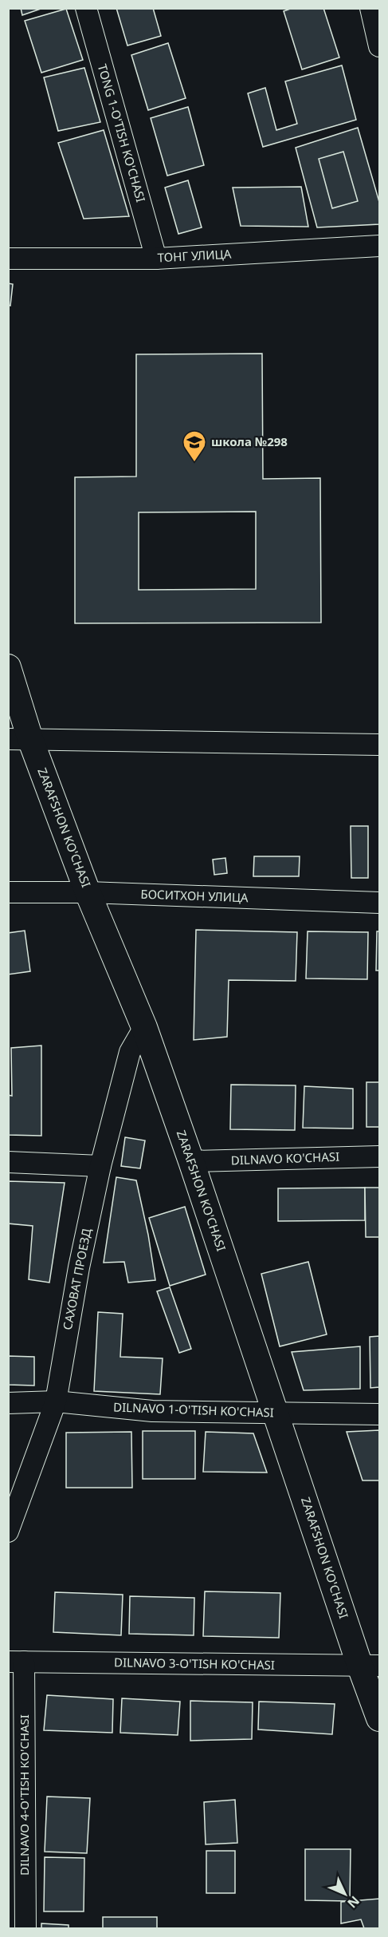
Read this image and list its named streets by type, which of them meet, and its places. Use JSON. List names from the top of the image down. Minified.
{"streets":{"street":["TONG 1-O'TISH KO'CHASI","ТОНГ УЛИЦА","ZARAFSHON KO'CHASI","БОСИТХОН УЛИЦА","DILNAVO KO'CHASI","САХОВАТ ПРОЕЗД","DILNAVO 1-O'TISH KO'CHASI","DILNAVO 3-O'TISH KO'CHASI","DILNAVO 4-O'TISH KO'CHASI"]},"crossings":[["TONG 1-O'TISH KO'CHASI","ТОНГ УЛИЦА"],["ZARAFSHON KO'CHASI","БОСИТХОН УЛИЦА"],["ZARAFSHON KO'CHASI","DILNAVO KO'CHASI"],["ZARAFSHON KO'CHASI","САХОВАТ ПРОЕЗД"],["ZARAFSHON KO'CHASI","DILNAVO 1-O'TISH KO'CHASI"],["ZARAFSHON KO'CHASI","DILNAVO 3-O'TISH KO'CHASI"],["САХОВАТ ПРОЕЗД","DILNAVO 1-O'TISH KO'CHASI"],["DILNAVO 3-O'TISH KO'CHASI","DILNAVO 4-O'TISH KO'CHASI"]],"places":{"school or university":["школа №298"]},"north":"bottom right"}
